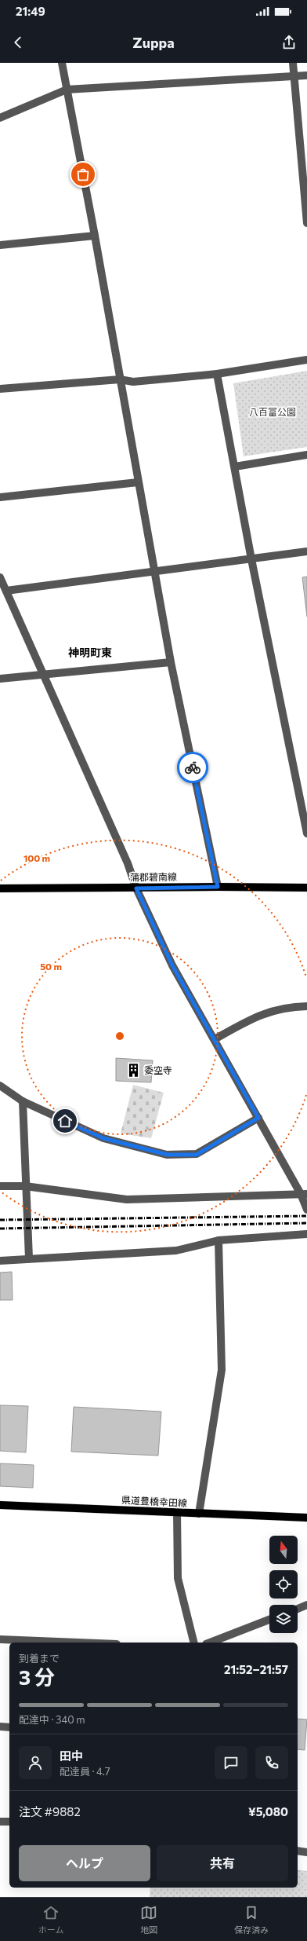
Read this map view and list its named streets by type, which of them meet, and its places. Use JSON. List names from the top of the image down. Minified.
{"streets":{"main road":["蒲郡碧南線","県道豊橋幸田線"]},"districts":["神明町東"],"parks":["八百富公園"],"places":{"building":["委空寺"]},"north":"top","page":{"status":"21:49","header":"Zuppa","heading":["3 分","到着まで","21:52–21:57"],"panel":["田中","配達員 · 4.7","注文 #9882","¥5,080"],"bar":"配達中 · 340 m","buttons":["ヘルプ","共有"],"tabs":["ホーム","地図","保存済み"]},"rings":["100 m","50 m"]}
